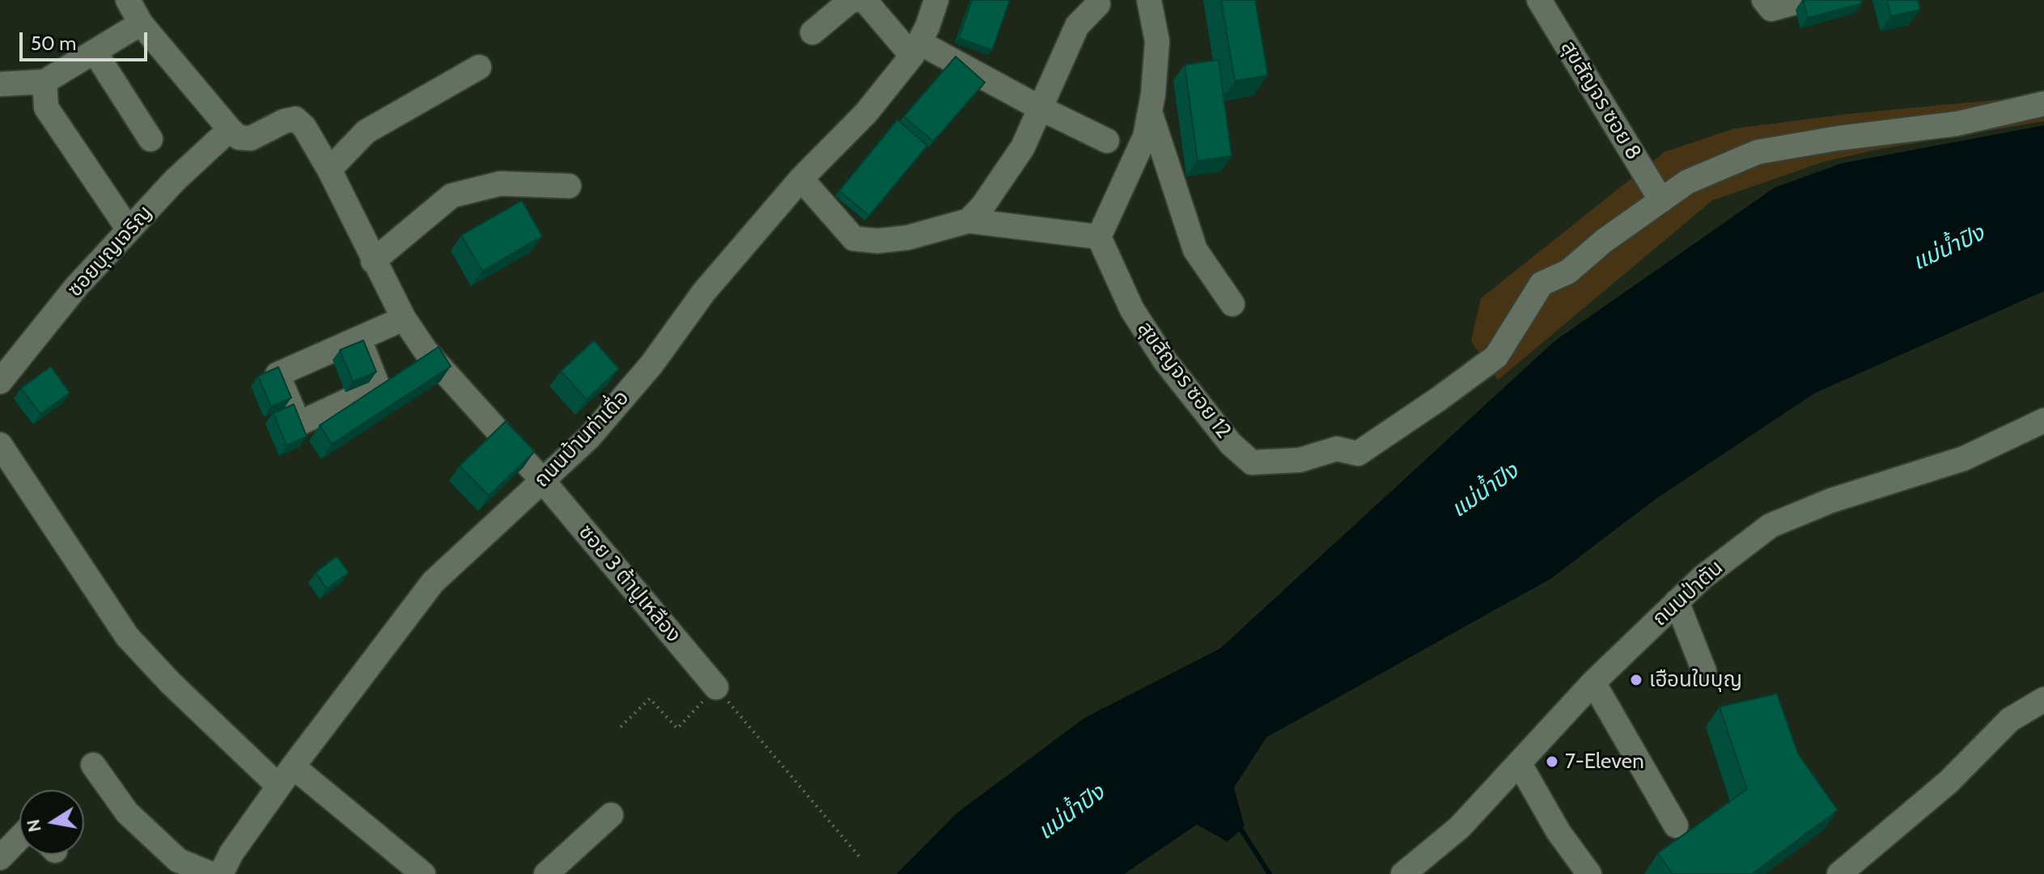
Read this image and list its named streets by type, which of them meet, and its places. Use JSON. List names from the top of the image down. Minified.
{"streets":{"street":["สุขสัญจร ซอย 8","ซอยบุญเจริญ","สุขสัญจร ซอย 12","ถนนบ้านท่าเดื่อ","ซอย 3 ต้าปูเหลือง","ถนนป่าตัน"]},"crossings":[["สุขสัญจร ซอย 8","สุขสัญจร ซอย 12"],["ซอยบุญเจริญ","ซอย 3 ต้าปูเหลือง"],["ถนนบ้านท่าเดื่อ","ซอย 3 ต้าปูเหลือง"]],"water":["แม่น้ำปิง"],"places":["เฮือนใบบุญ","7-Eleven"],"scale_bar":"50 m","north":"left"}
